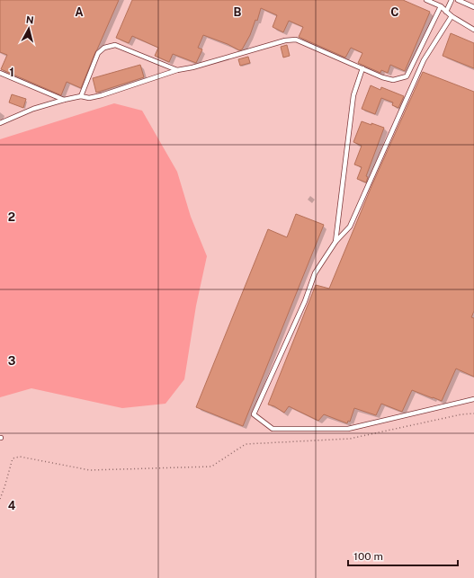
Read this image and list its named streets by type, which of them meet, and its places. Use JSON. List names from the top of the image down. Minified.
{"scale_bar":"100 m","north":"top","grid":{"columns":["A","B","C"],"rows":["1","2","3","4"]}}
